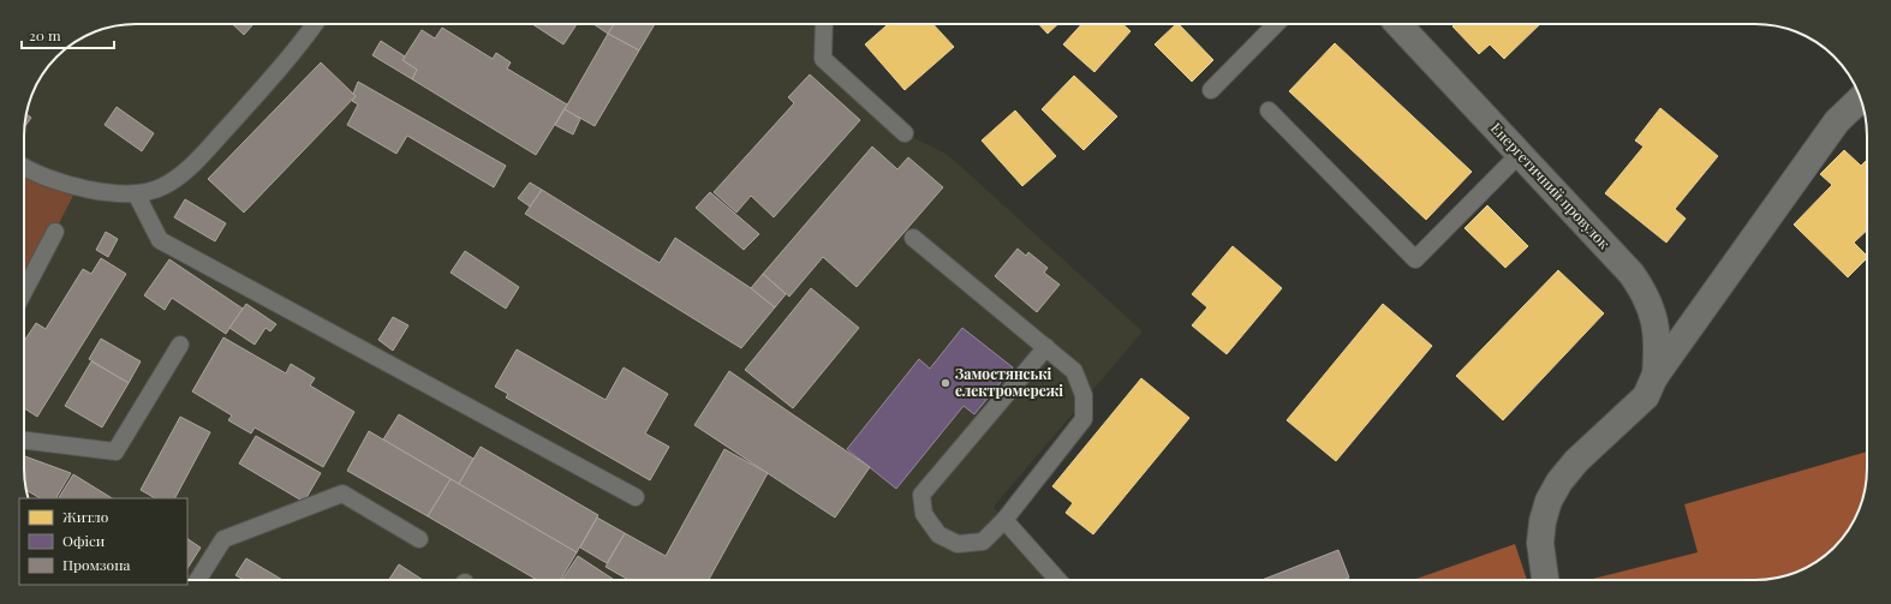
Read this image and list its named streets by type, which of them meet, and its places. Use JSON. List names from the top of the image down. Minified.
{"streets":{"street":["Енергетичний провулок"]},"places":["Замостянські електромережі"],"legend":["Житло","Офіси","Промзона"],"scale_bar":"20 m"}
